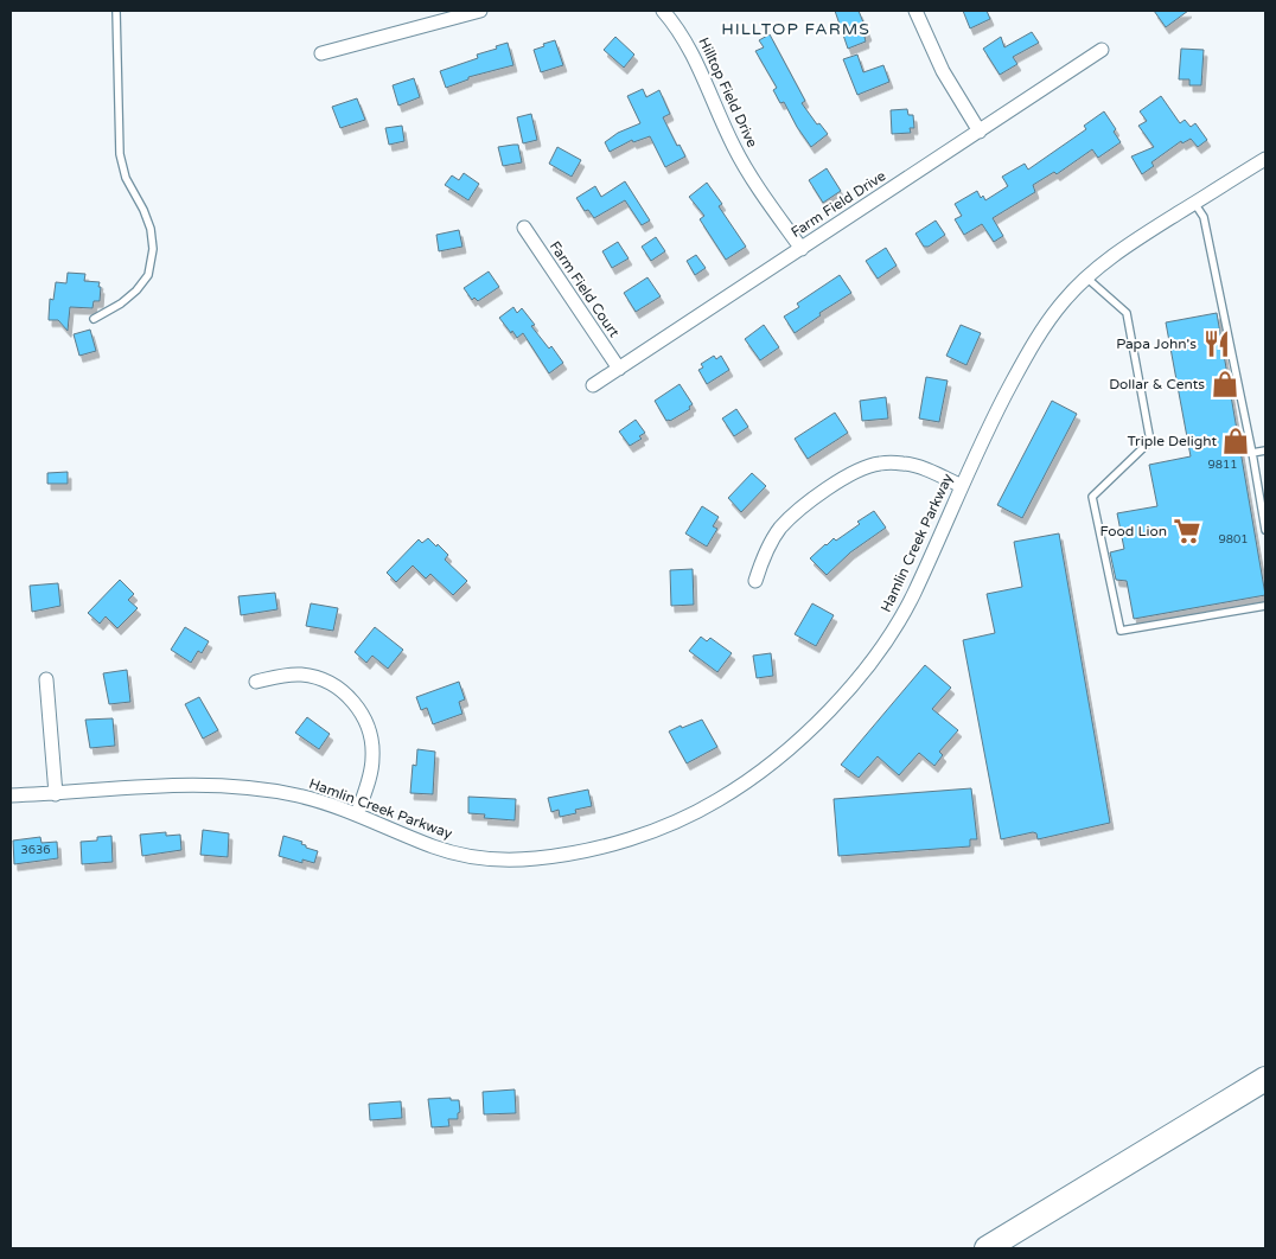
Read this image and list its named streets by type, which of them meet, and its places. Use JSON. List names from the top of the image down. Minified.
{"streets":{"street":["Hilltop Field Drive","Farm Field Drive","Farm Field Court","Hamlin Creek Parkway"]},"crossings":[["Hilltop Field Drive","Farm Field Drive"],["Farm Field Drive","Farm Field Court"]],"districts":["HILLTOP FARMS"],"places":{"restaurant":["Papa John's"],"shop":["Dollar & Cents","Triple Delight"],"supermarket":["Food Lion"]},"house_numbers":["9811","9801","3636"]}
